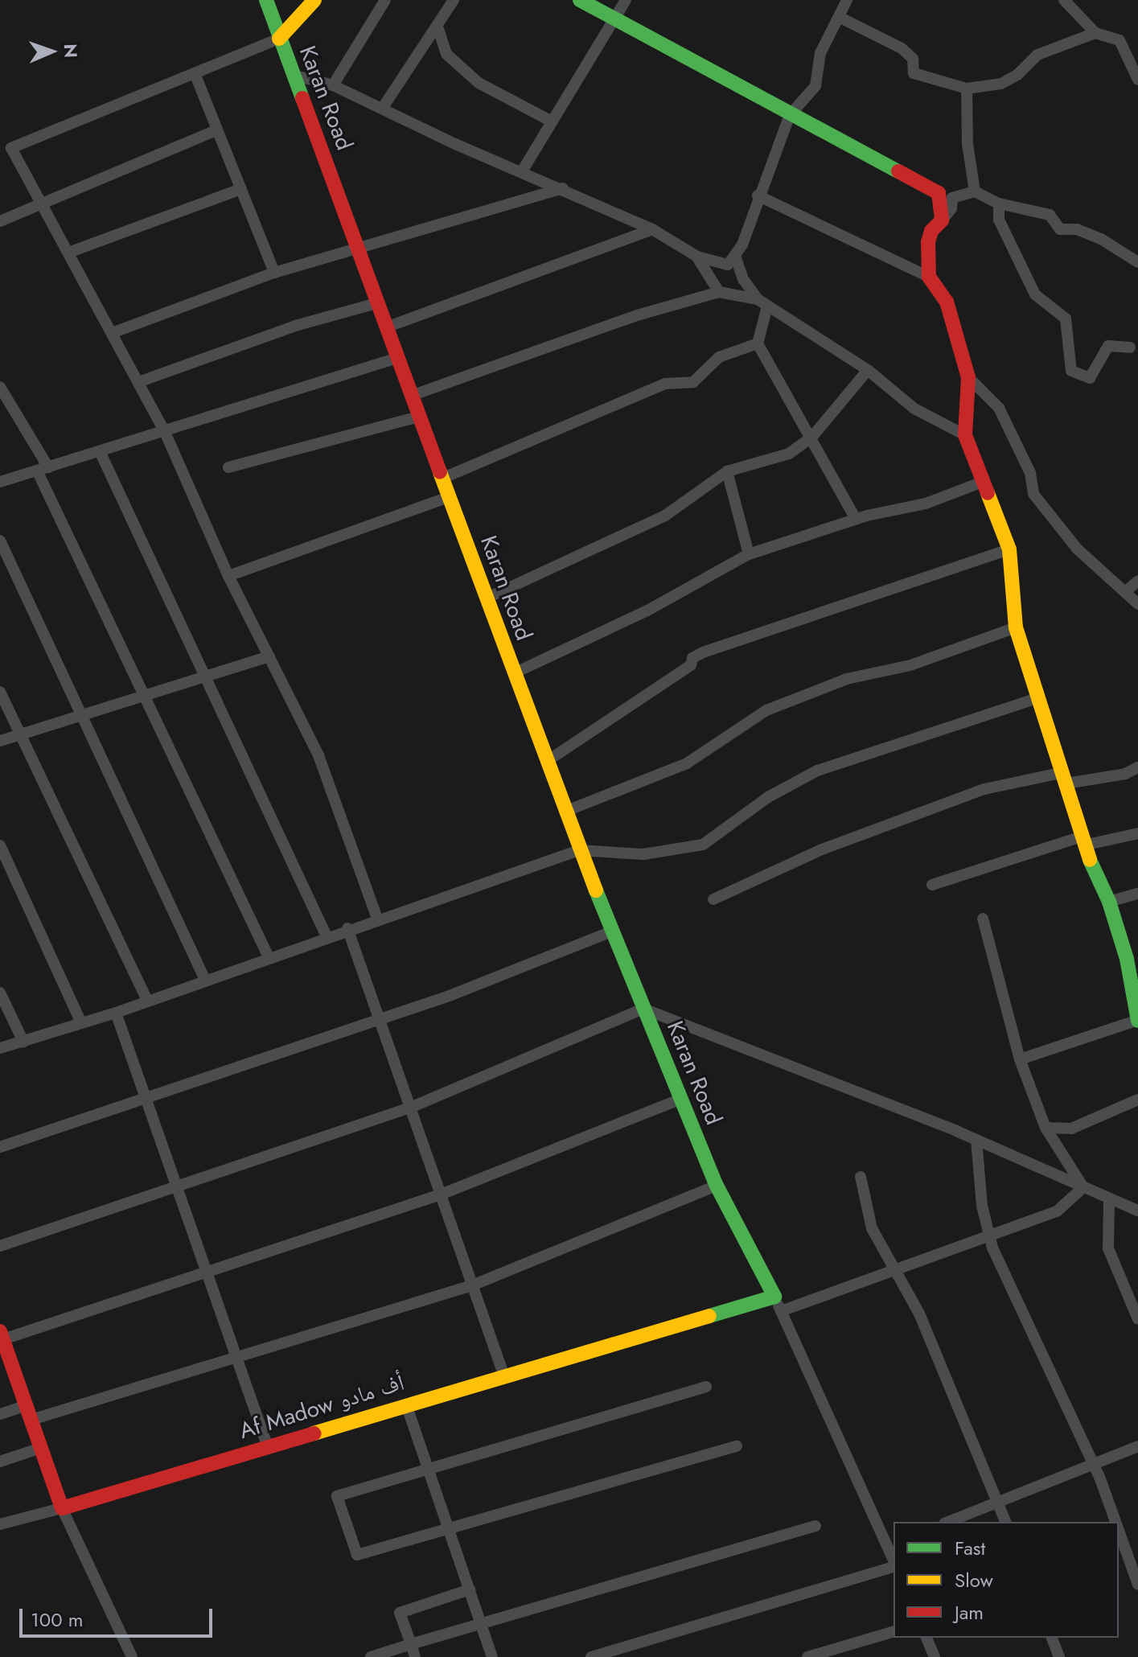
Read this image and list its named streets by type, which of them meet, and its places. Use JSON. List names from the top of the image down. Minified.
{"streets":{"street":["Karan Road","Af Madow أف مادو"]},"crossings":[["Karan Road","Af Madow أف مادو"]],"legend":["Fast","Slow","Jam"],"scale_bar":"100 m","north":"right"}
